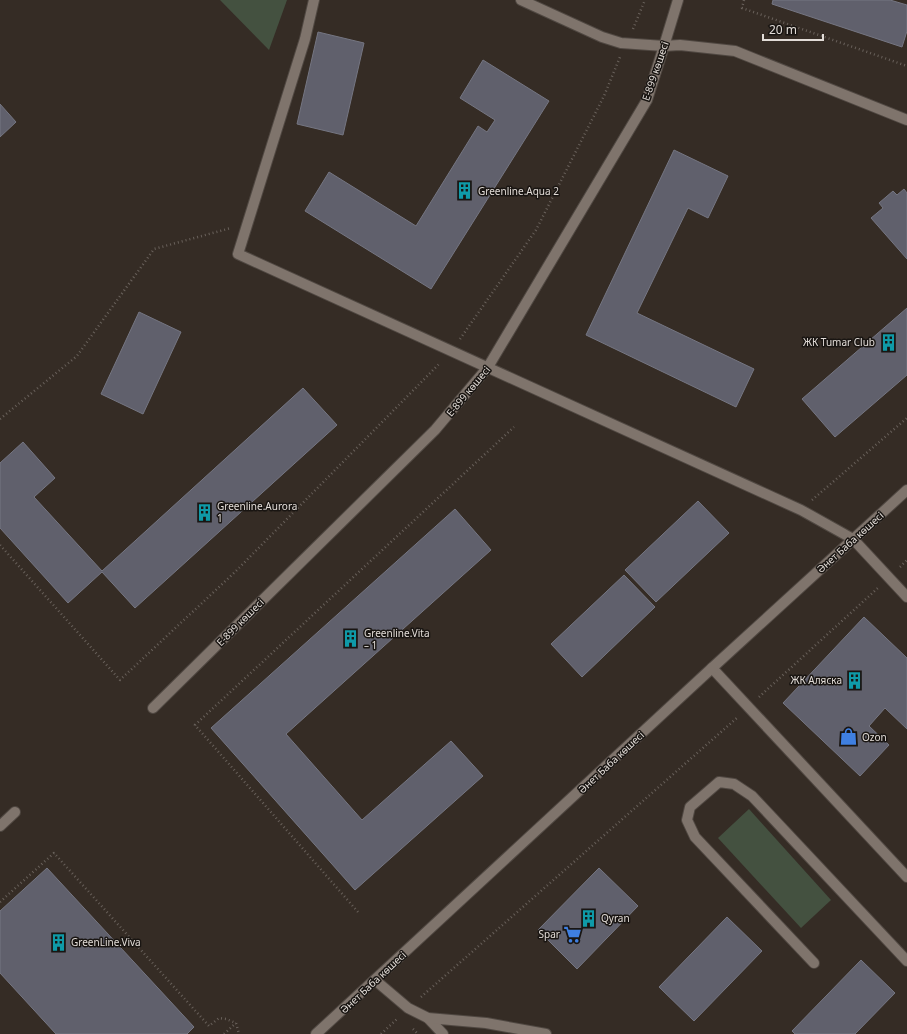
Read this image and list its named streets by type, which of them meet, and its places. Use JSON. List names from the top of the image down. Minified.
{"streets":{"street":["Е-899 көшесі","Әнет Баба көшесі"]},"places":{"building":["Greenline.Aqua 2","ЖК Tumar Club","Greenline.Aurora 1","Greenline.Vita – 1","ЖК Аляска","Qyran","GreenLine.Viva"],"shop":["Ozon"],"supermarket":["Spar"]},"scale_bar":"20 m"}
